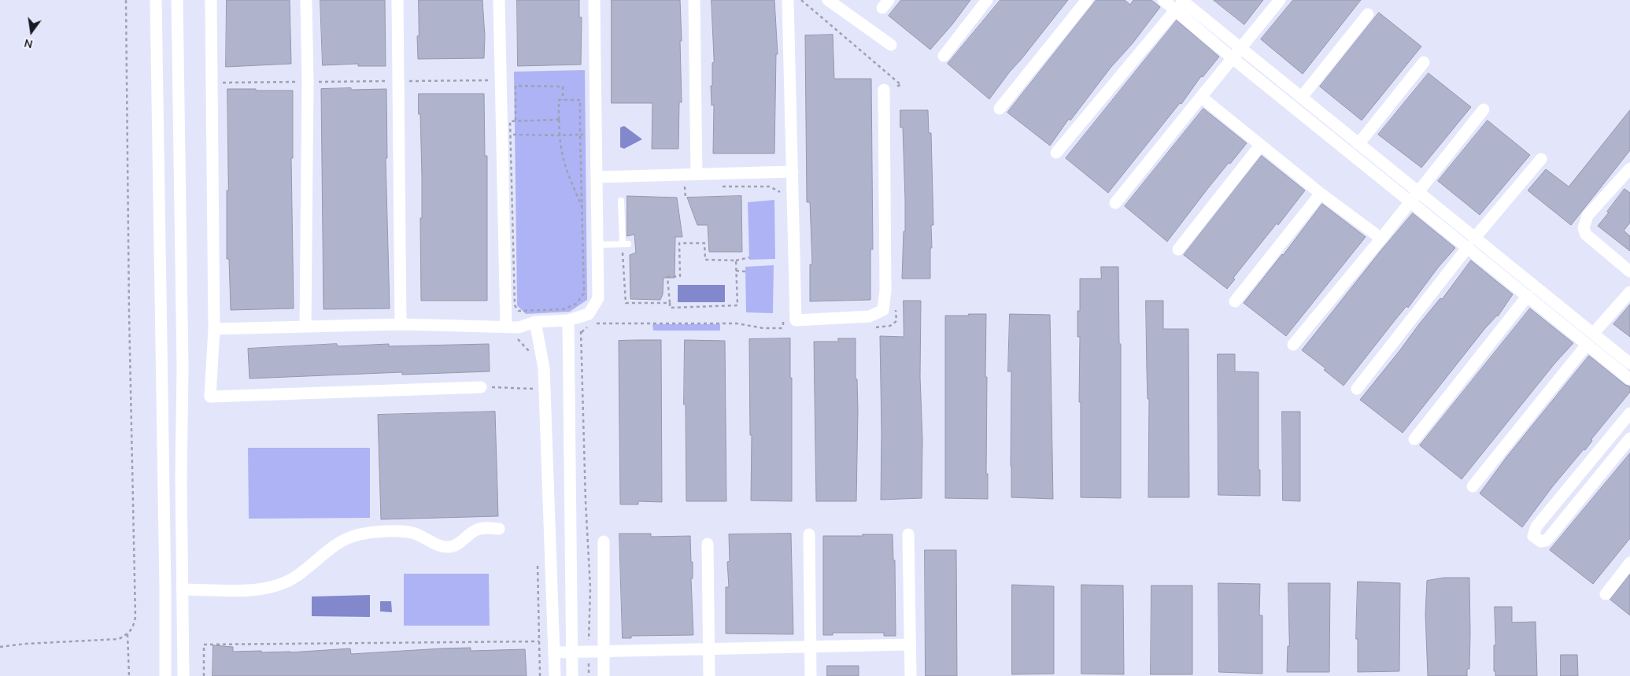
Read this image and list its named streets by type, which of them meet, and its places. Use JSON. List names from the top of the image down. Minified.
{"north":"bottom"}
